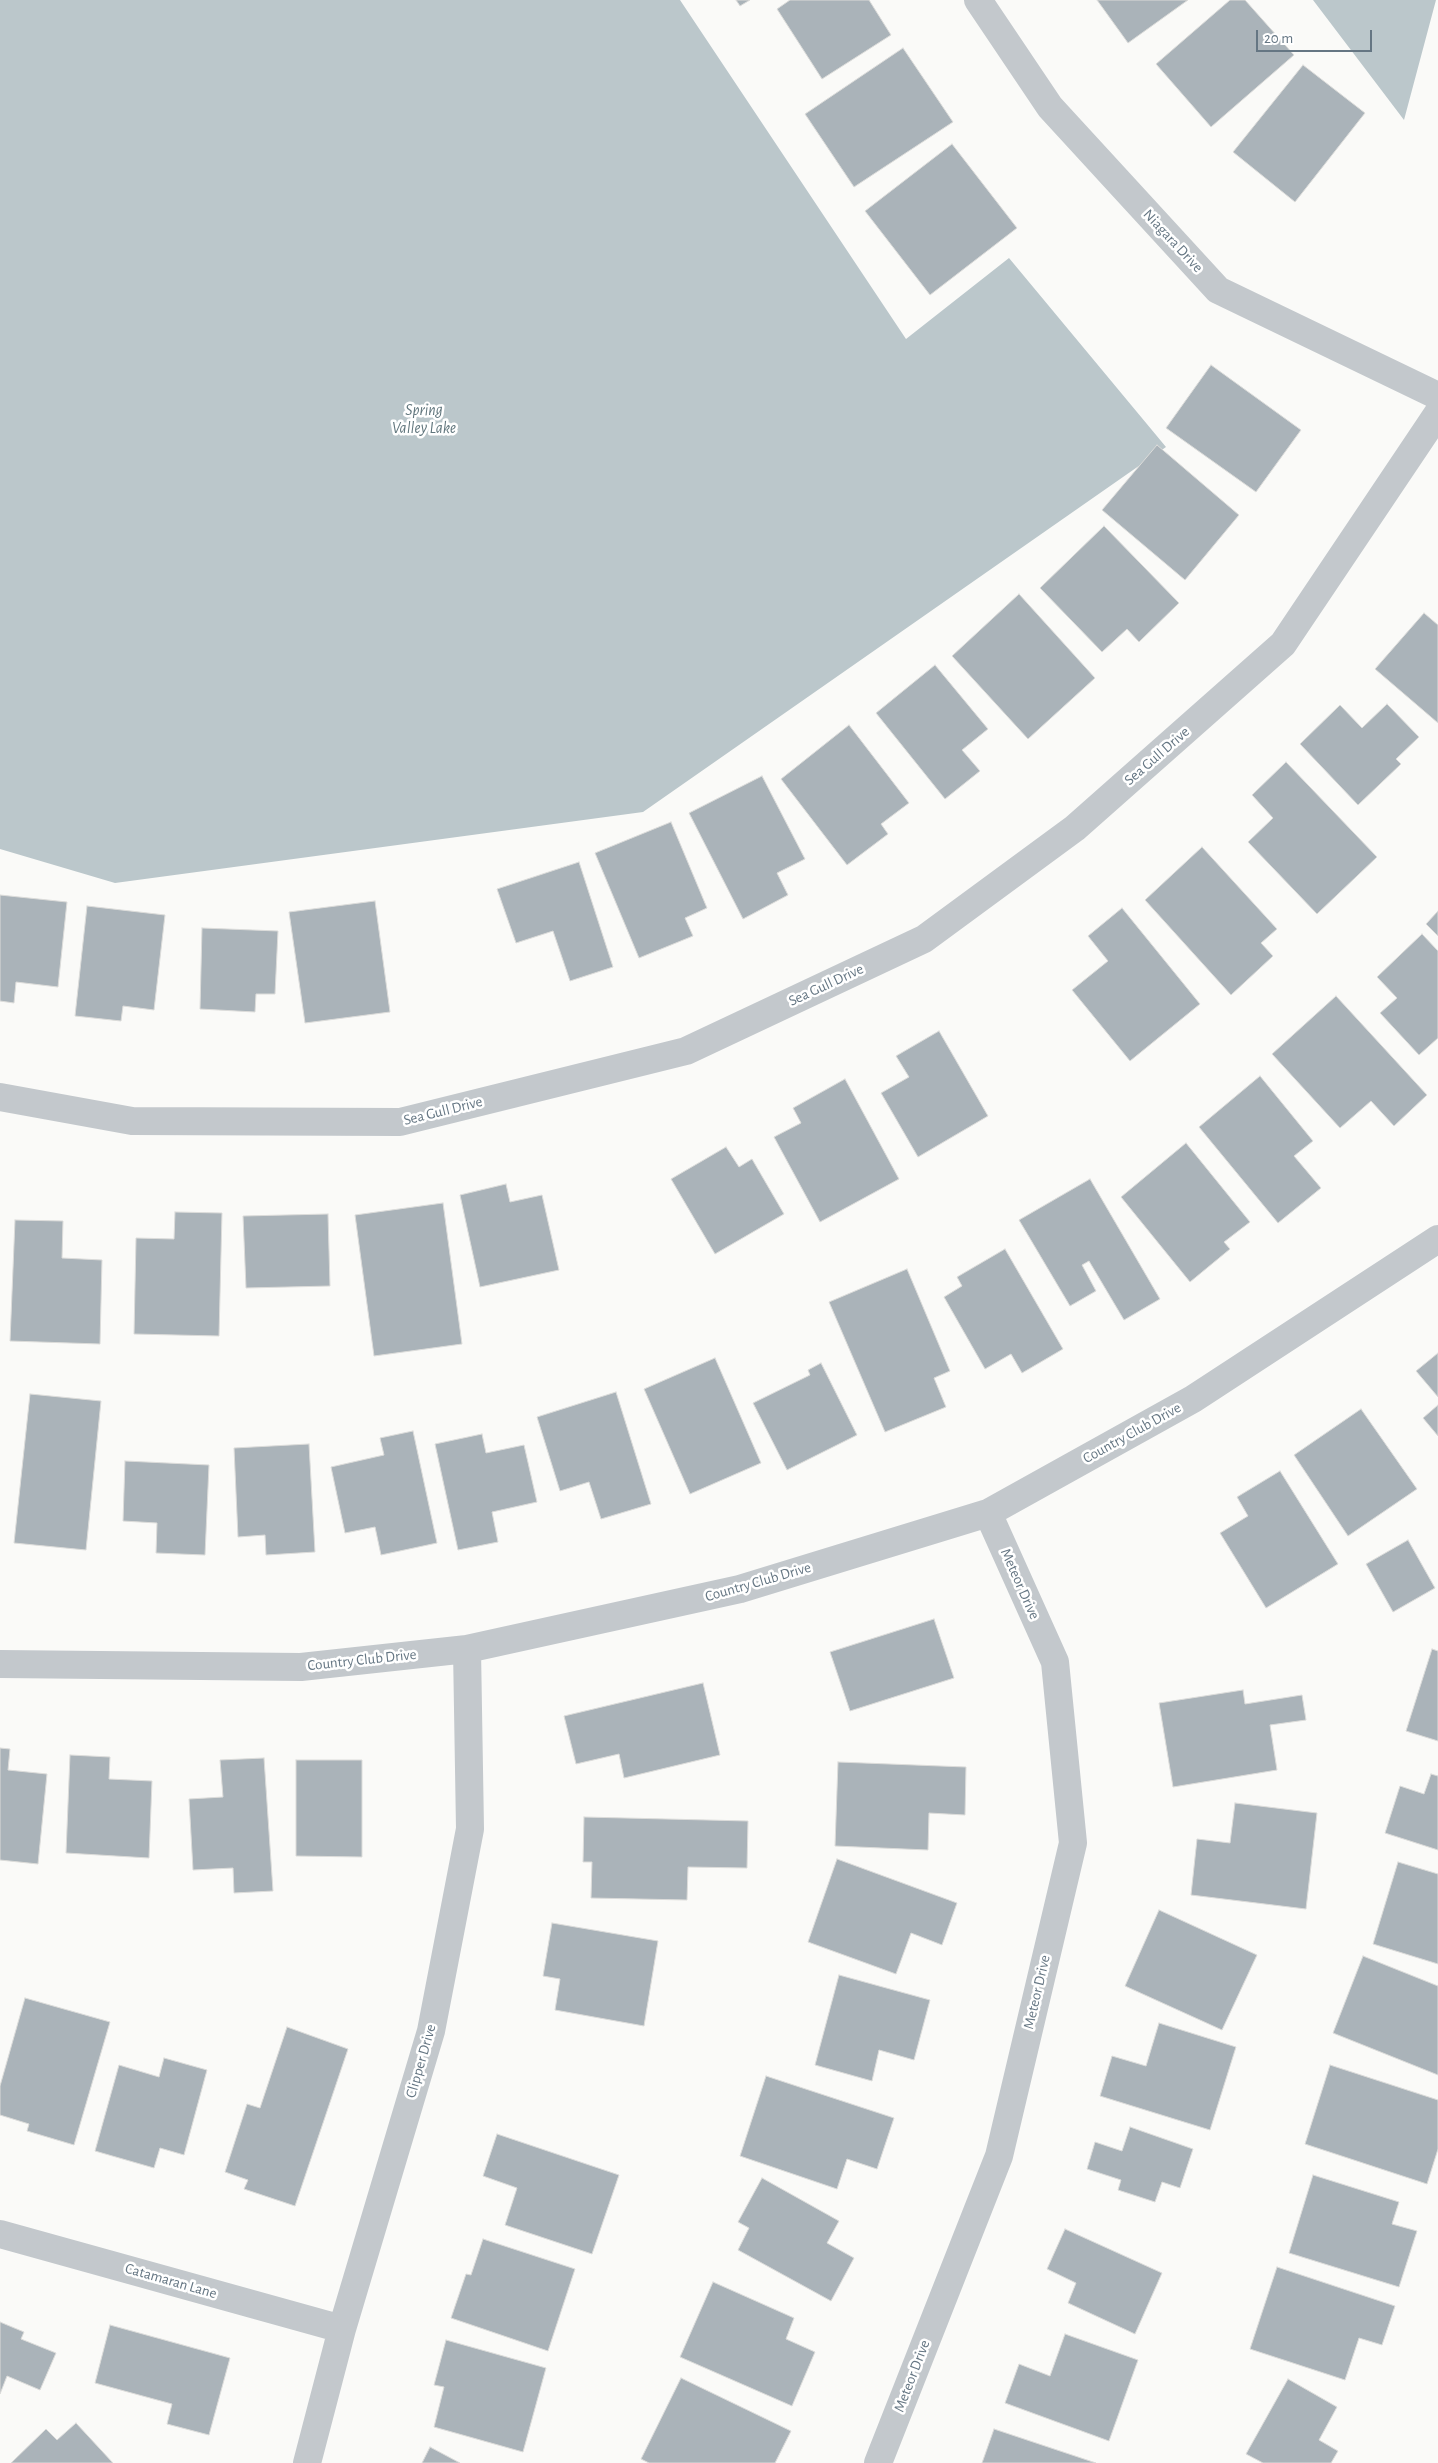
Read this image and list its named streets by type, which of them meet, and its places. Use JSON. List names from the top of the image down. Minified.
{"streets":{"street":["Niagara Drive","Sea Gull Drive","Country Club Drive","Meteor Drive","Clipper Drive","Catamaran Lane"]},"crossings":[["Country Club Drive","Meteor Drive"],["Country Club Drive","Clipper Drive"],["Clipper Drive","Catamaran Lane"]],"water":["Spring Valley Lake"],"scale_bar":"20 m"}
